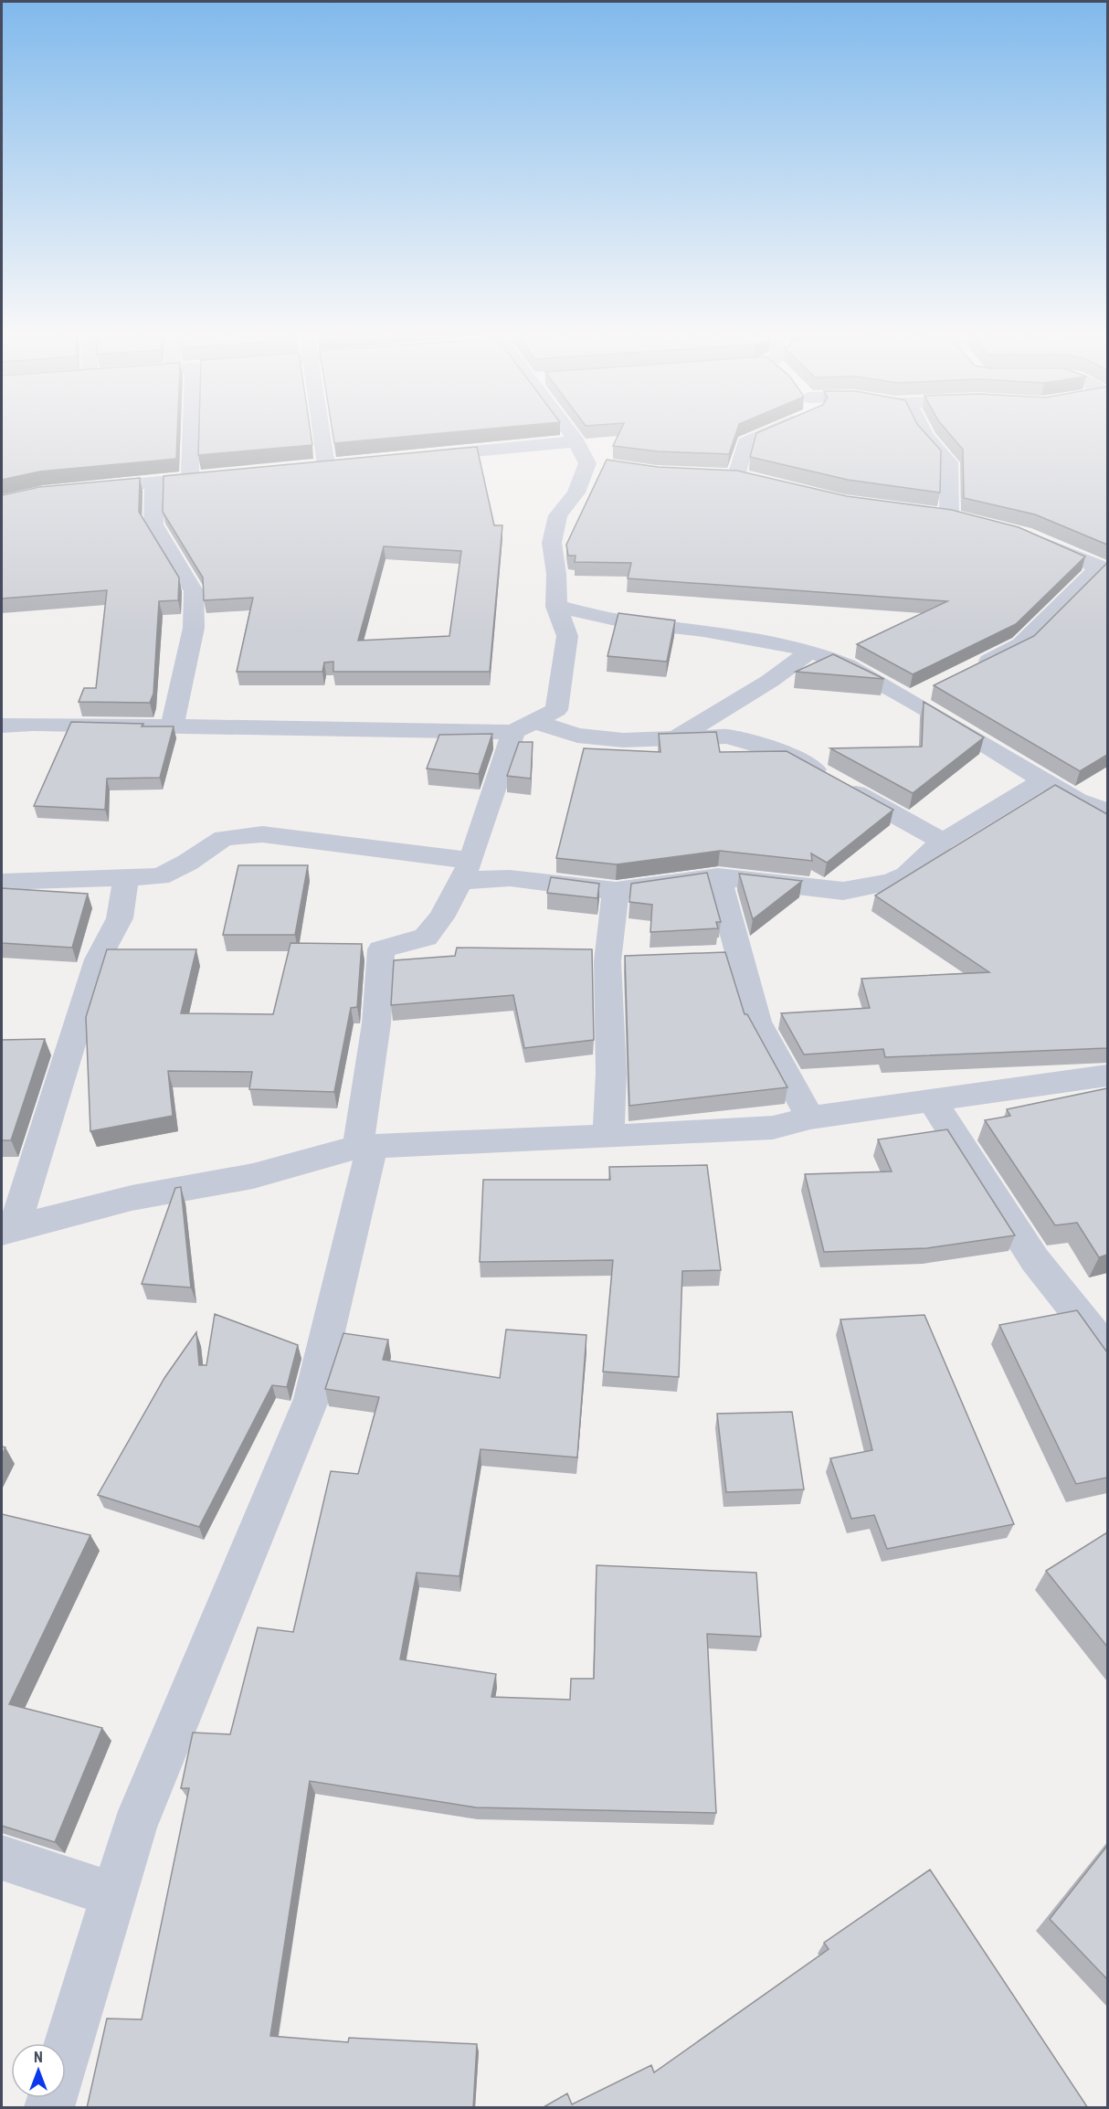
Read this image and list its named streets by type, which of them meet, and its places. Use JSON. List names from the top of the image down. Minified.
{"north":"top"}
